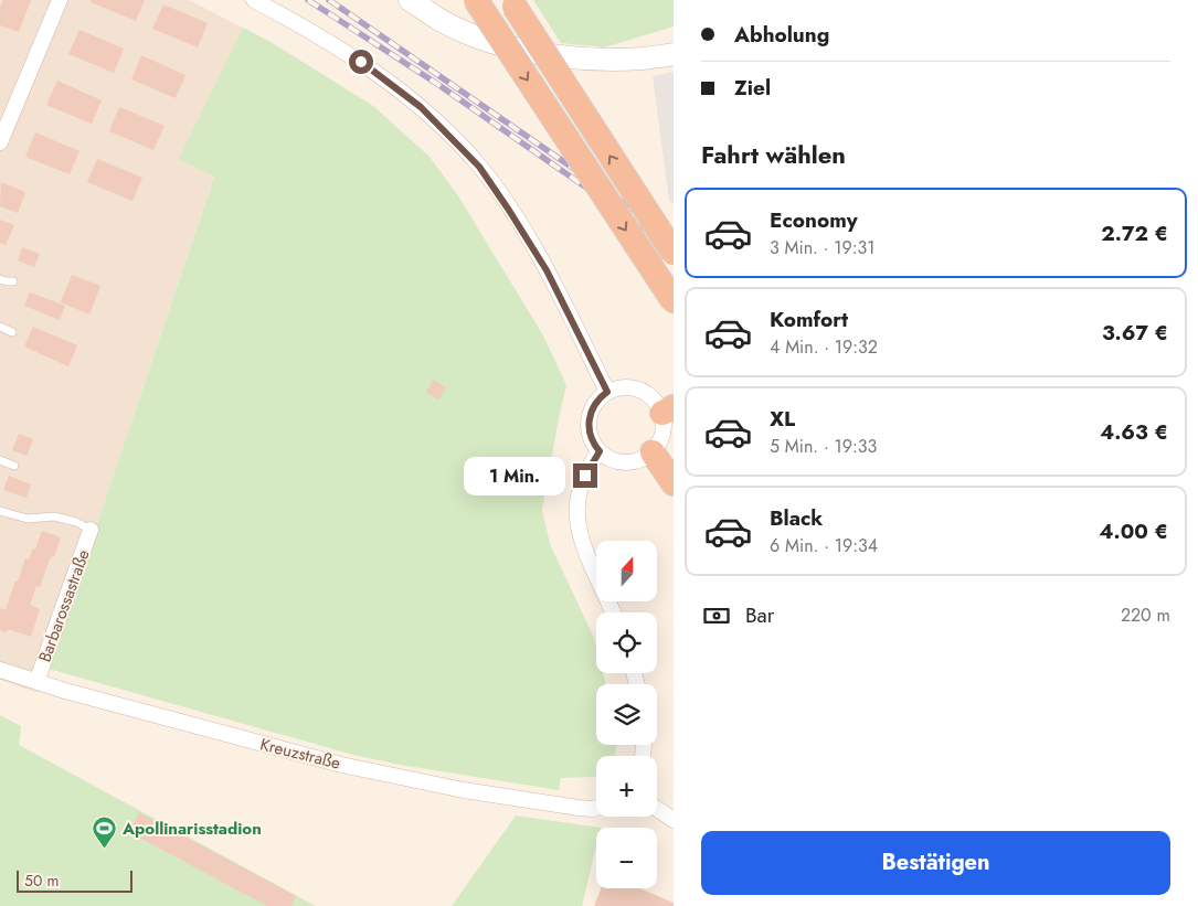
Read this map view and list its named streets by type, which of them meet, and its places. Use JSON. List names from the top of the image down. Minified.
{"streets":{"street":["Barbarossastraße","Kreuzstraße"]},"crossings":[["Barbarossastraße","Kreuzstraße"]],"places":{"sports":["Apollinarisstadion"]},"scale_bar":"50 m","north":"top","page":{"banner":["Abholung","Ziel"],"heading":"Fahrt wählen","list":[{"name":"Economy","note":"3 Min. · 19:31","value":"2.72 €"},{"name":"Komfort","note":"4 Min. · 19:32","value":"3.67 €"},{"name":"XL","note":"5 Min. · 19:33","value":"4.63 €"},{"name":"Black","note":"6 Min. · 19:34","value":"4.00 €"}],"bubble":"1 Min.","map_buttons":["+","−"],"pay":["Bar","220 m"],"buttons":"Bestätigen","scale":"50 m"}}
